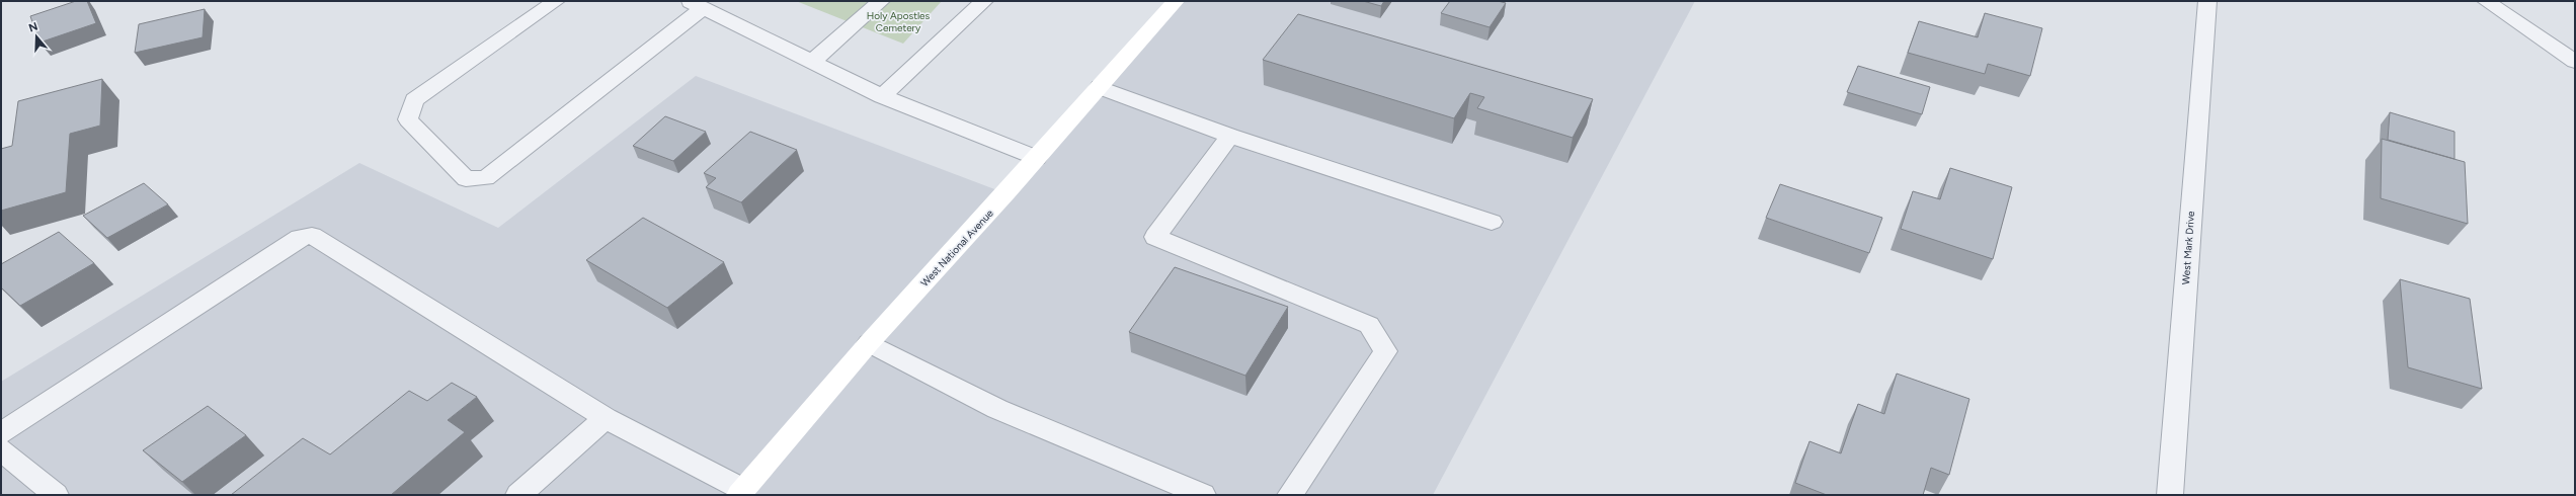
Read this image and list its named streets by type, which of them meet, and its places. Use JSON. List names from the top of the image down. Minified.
{"streets":{"main road":["West National Avenue"],"street":["West Mark Drive"]},"parks":["Holy Apostles Cemetery"],"north":"top"}
